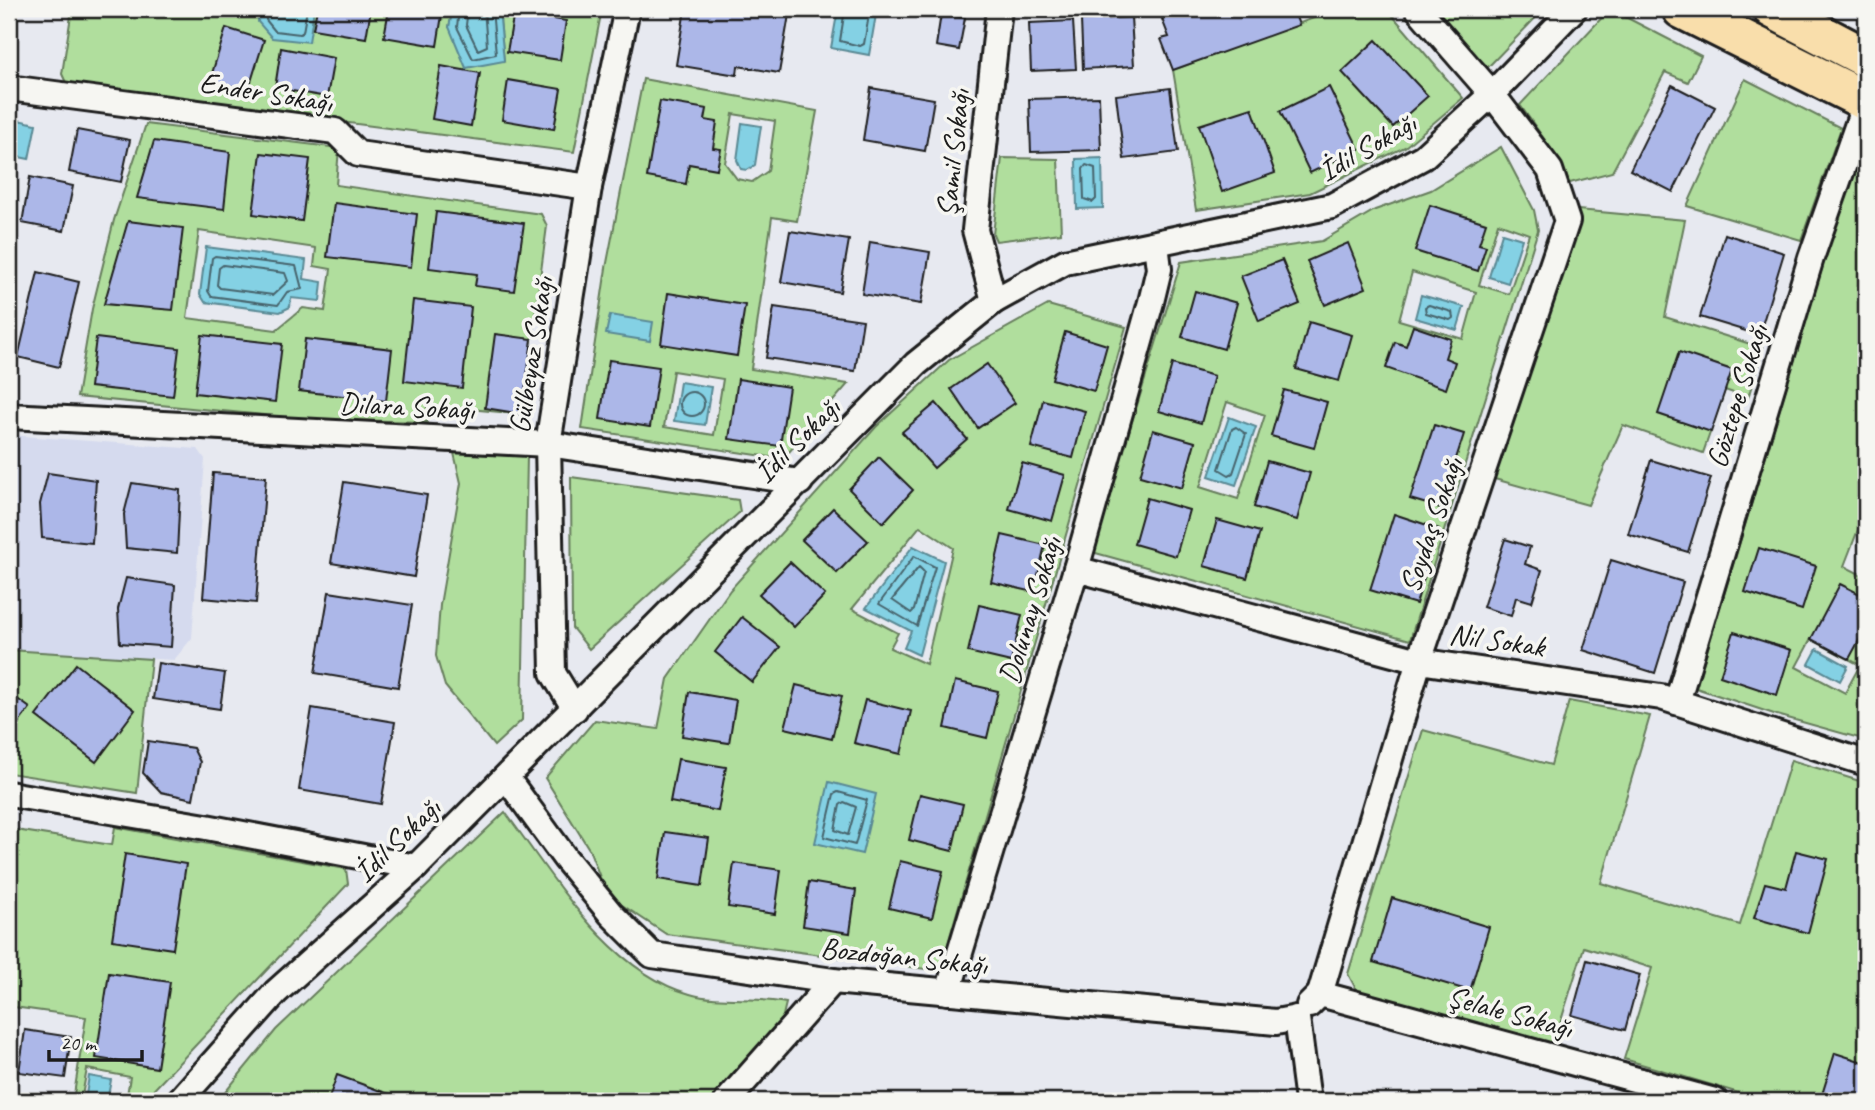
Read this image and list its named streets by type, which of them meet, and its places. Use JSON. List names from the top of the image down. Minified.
{"streets":{"street":["Ender Sokağı","İdil Sokağı","Şamil Sokağı","Gülbeyaz Sokağı","Göztepe Sokağı","Dilara Sokağı","Soydaş Sokağı","Dolunay Sokağı","Nil Sokak","Bozdoğan Sokağı","Şelale Sokağı"]},"crossings":[["Ender Sokağı","Gülbeyaz Sokağı"],["İdil Sokağı","Şamil Sokağı"],["İdil Sokağı","Gülbeyaz Sokağı"],["İdil Sokağı","Dilara Sokağı"],["İdil Sokağı","Soydaş Sokağı"],["İdil Sokağı","Dolunay Sokağı"],["İdil Sokağı","Bozdoğan Sokağı"],["Gülbeyaz Sokağı","Dilara Sokağı"],["Göztepe Sokağı","Nil Sokak"],["Soydaş Sokağı","Nil Sokak"],["Soydaş Sokağı","Şelale Sokağı"],["Dolunay Sokağı","Nil Sokak"],["Dolunay Sokağı","Bozdoğan Sokağı"]],"scale_bar":"20 m"}
